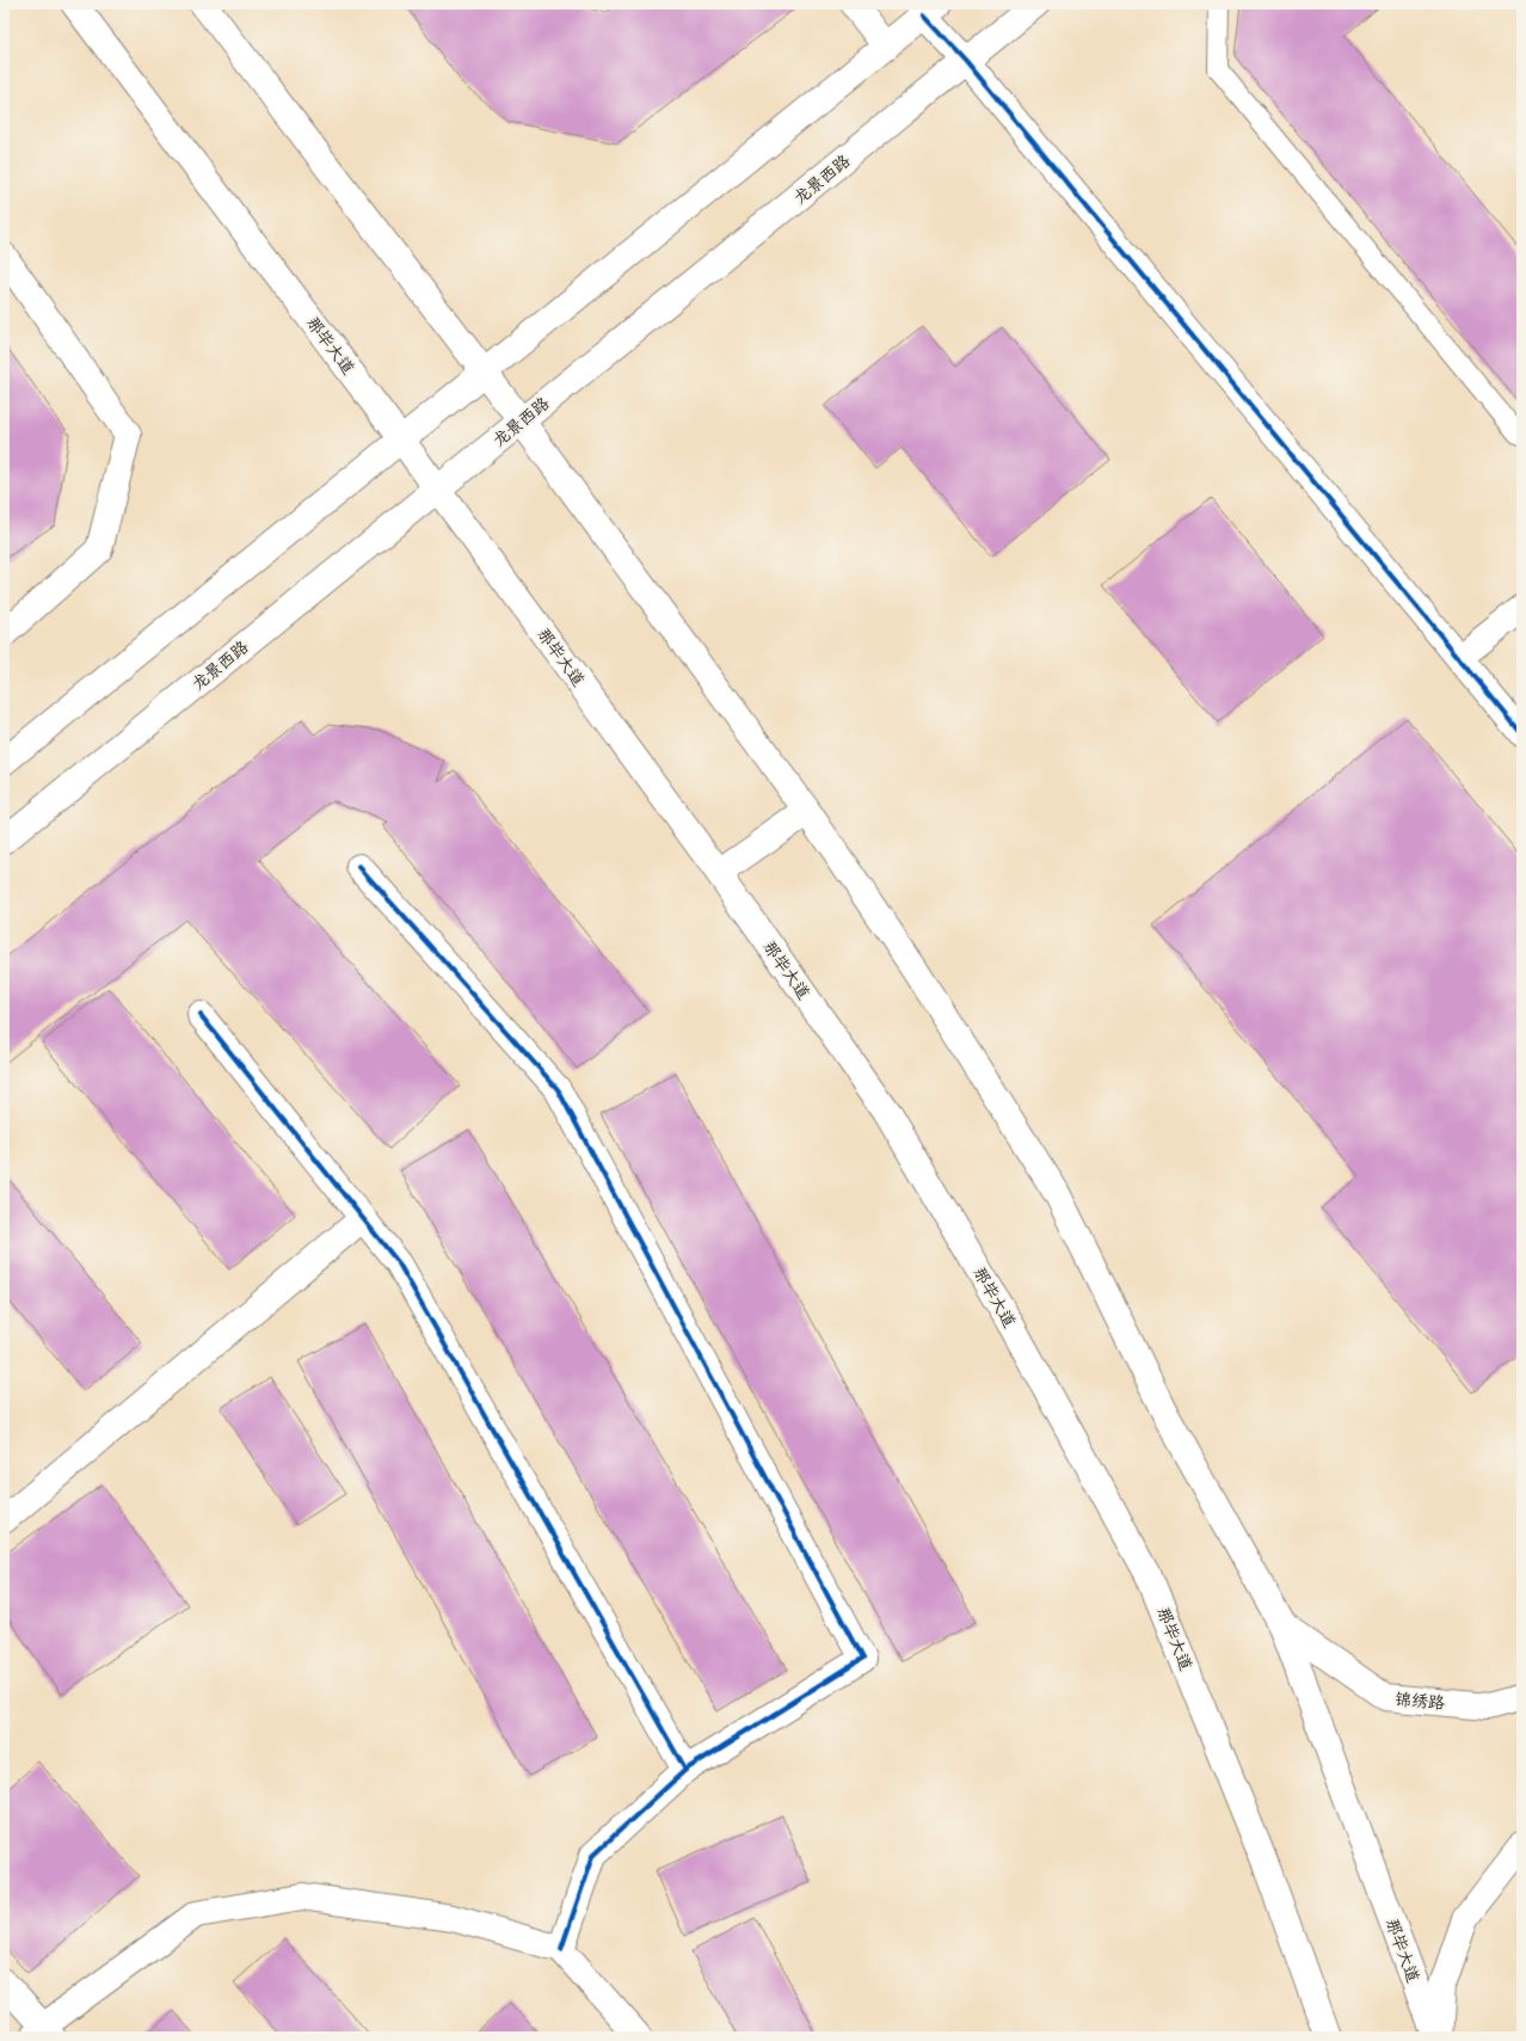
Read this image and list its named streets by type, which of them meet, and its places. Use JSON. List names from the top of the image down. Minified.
{"streets":{"main road":["龙景西路","那毕大道","锦绣路"]},"crossings":[["龙景西路","那毕大道"],["那毕大道","锦绣路"]]}
